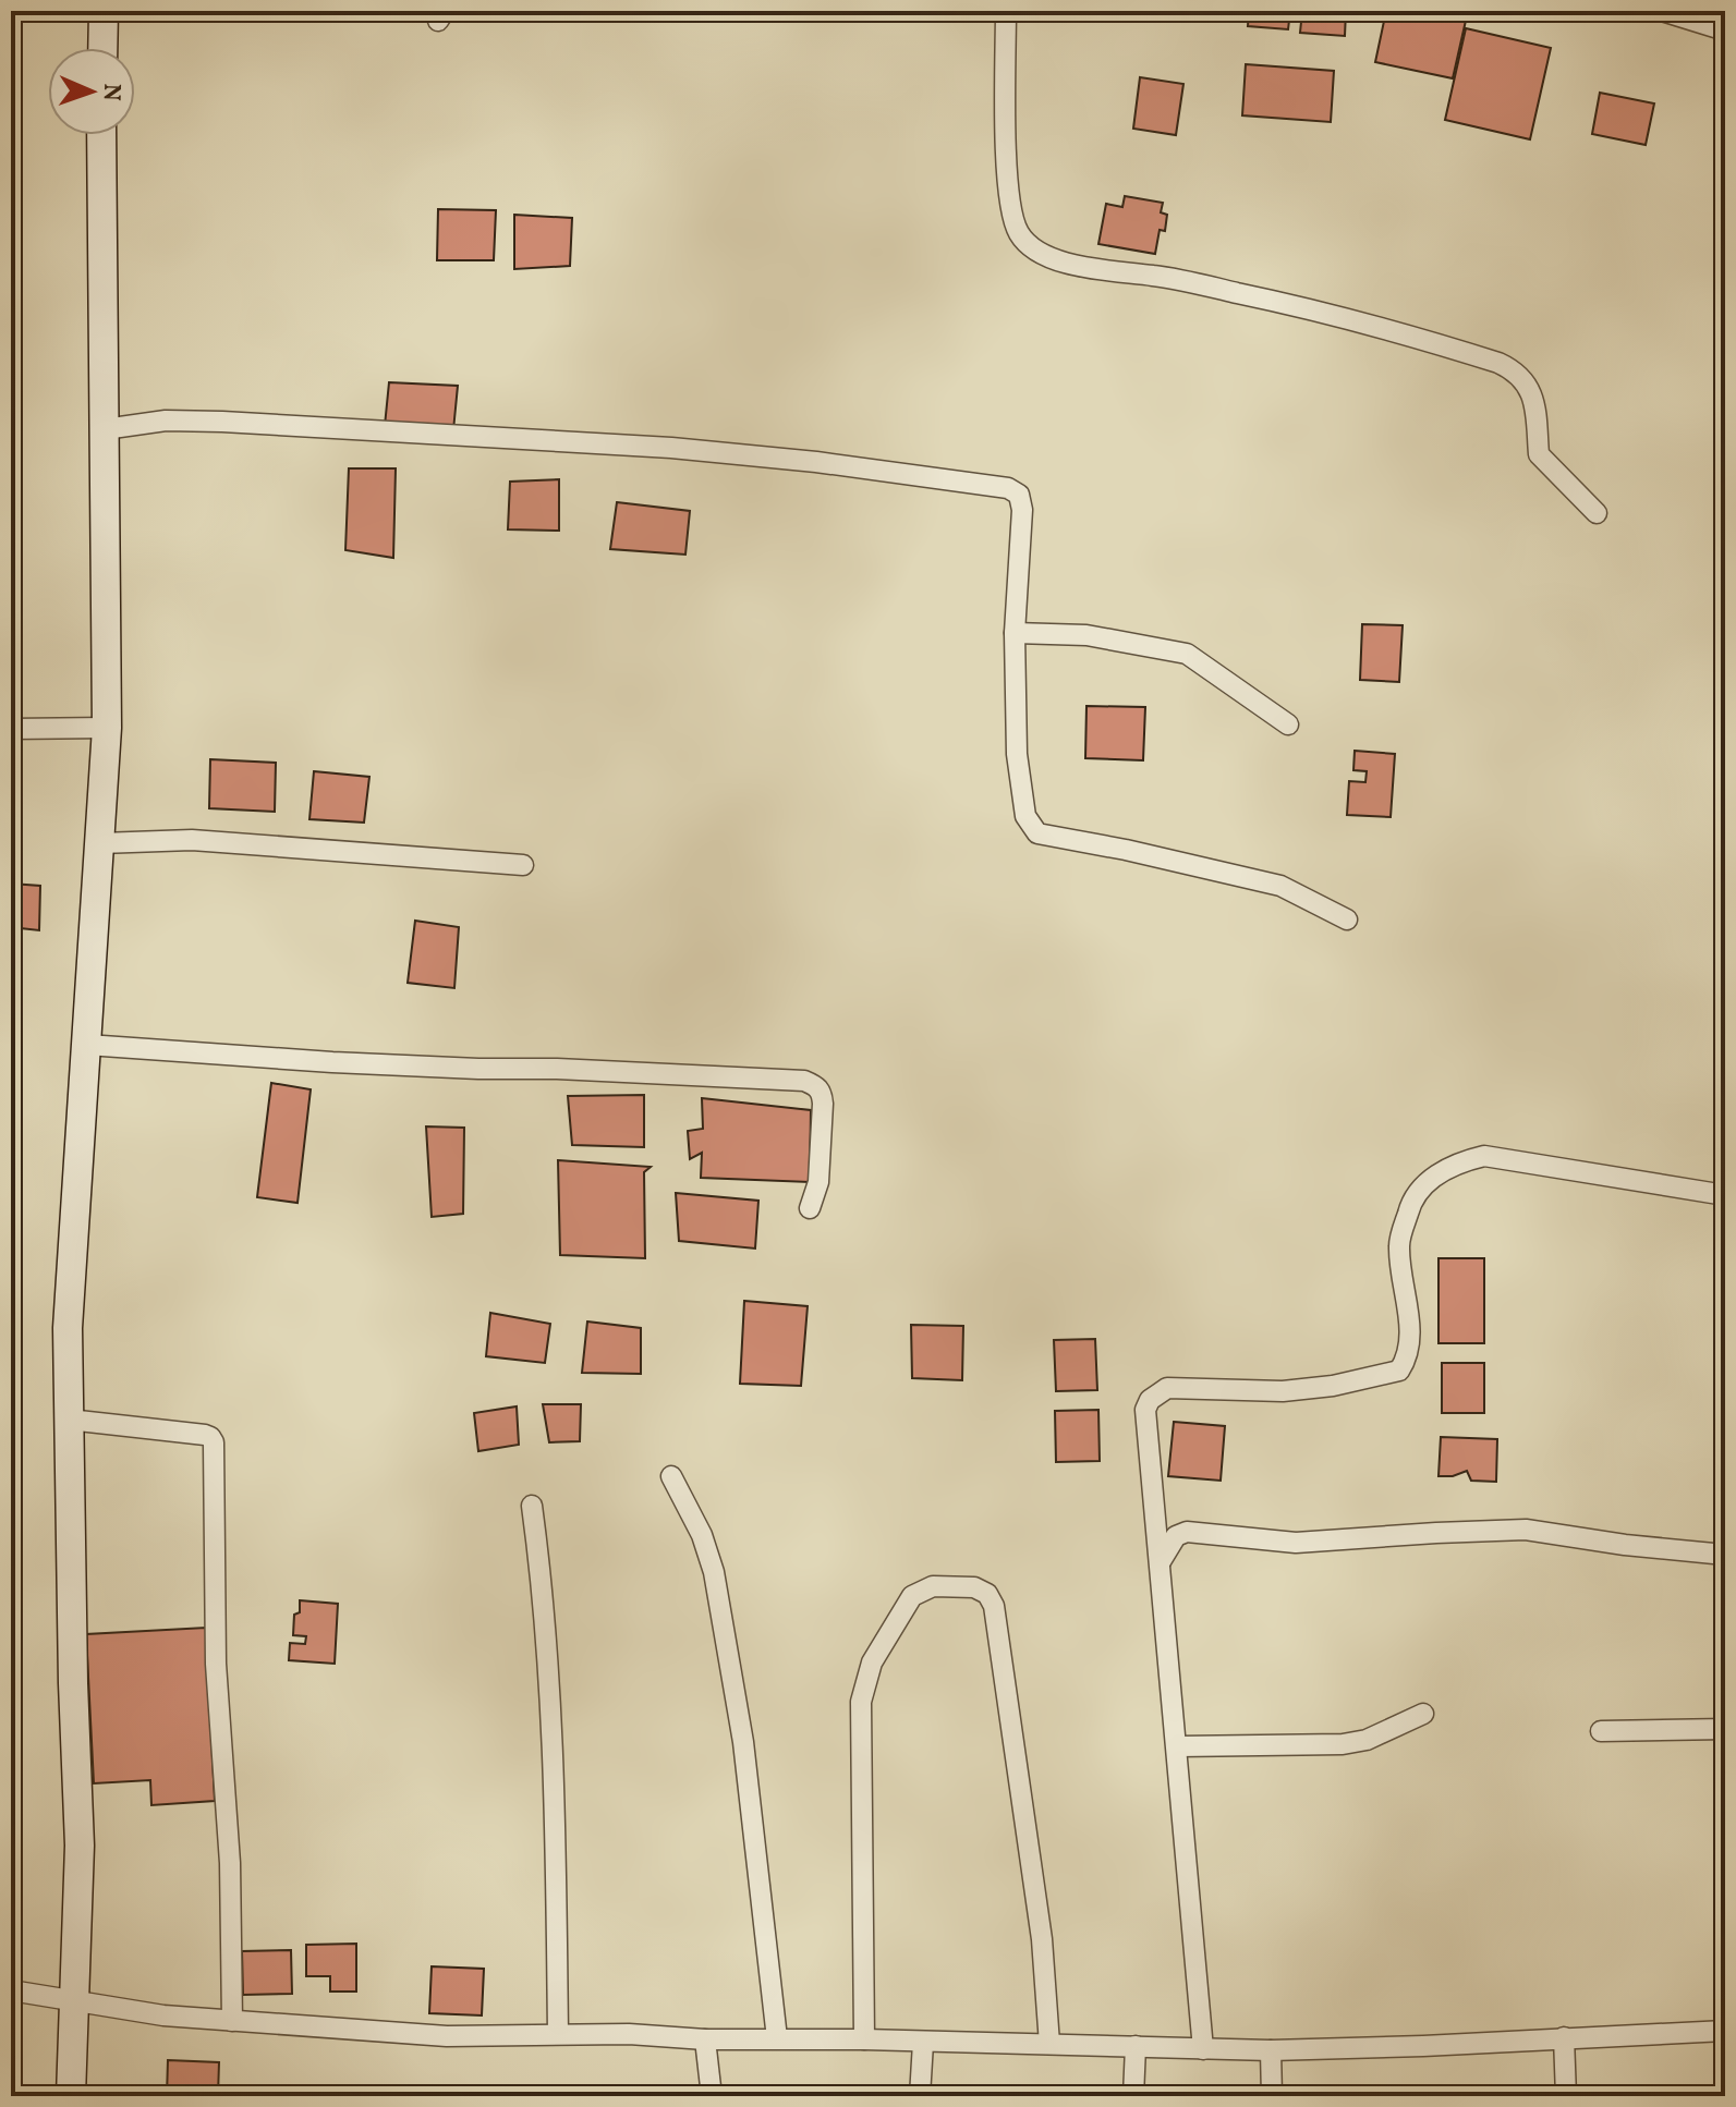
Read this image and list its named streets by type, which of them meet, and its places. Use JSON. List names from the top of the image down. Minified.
{"north":"right"}
